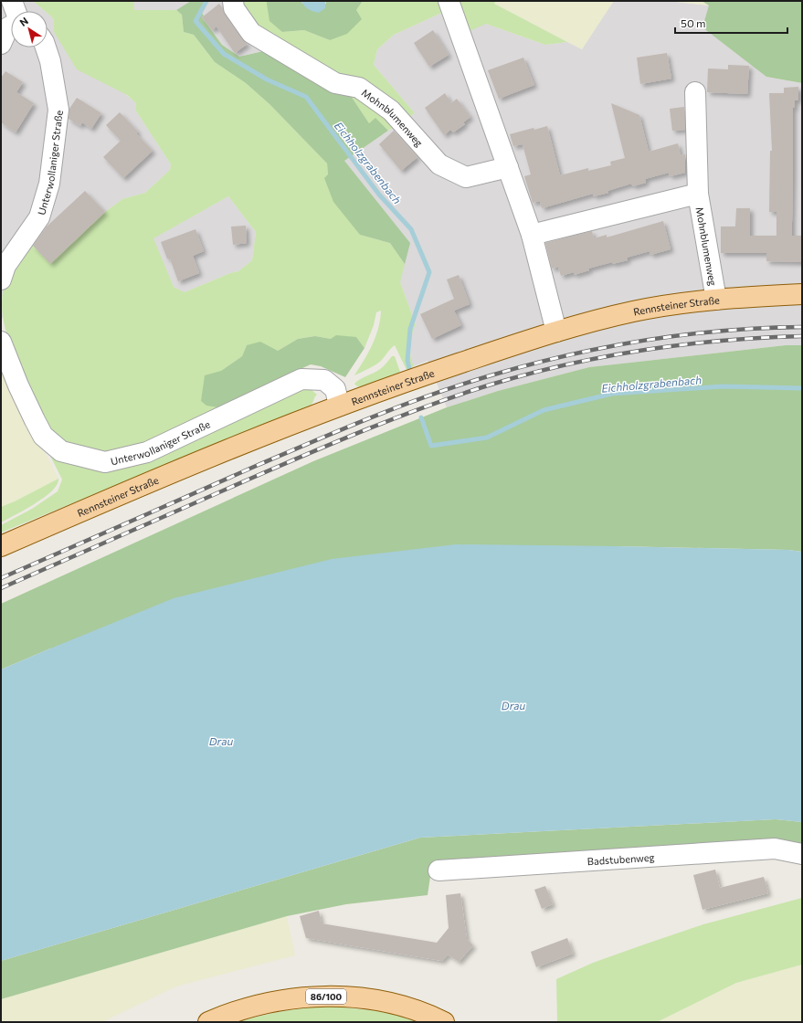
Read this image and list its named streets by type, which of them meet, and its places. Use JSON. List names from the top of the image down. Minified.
{"streets":{"main road":["Rennsteiner Straße","86/100"],"street":["Mohnblumenweg","Unterwollaniger Straße","Badstubenweg"]},"crossings":[["Mohnblumenweg","Rennsteiner Straße"],["Unterwollaniger Straße","Rennsteiner Straße"]],"water":["Eichholzgrabenbach","Drau"],"scale_bar":"50 m","north":"top left"}
